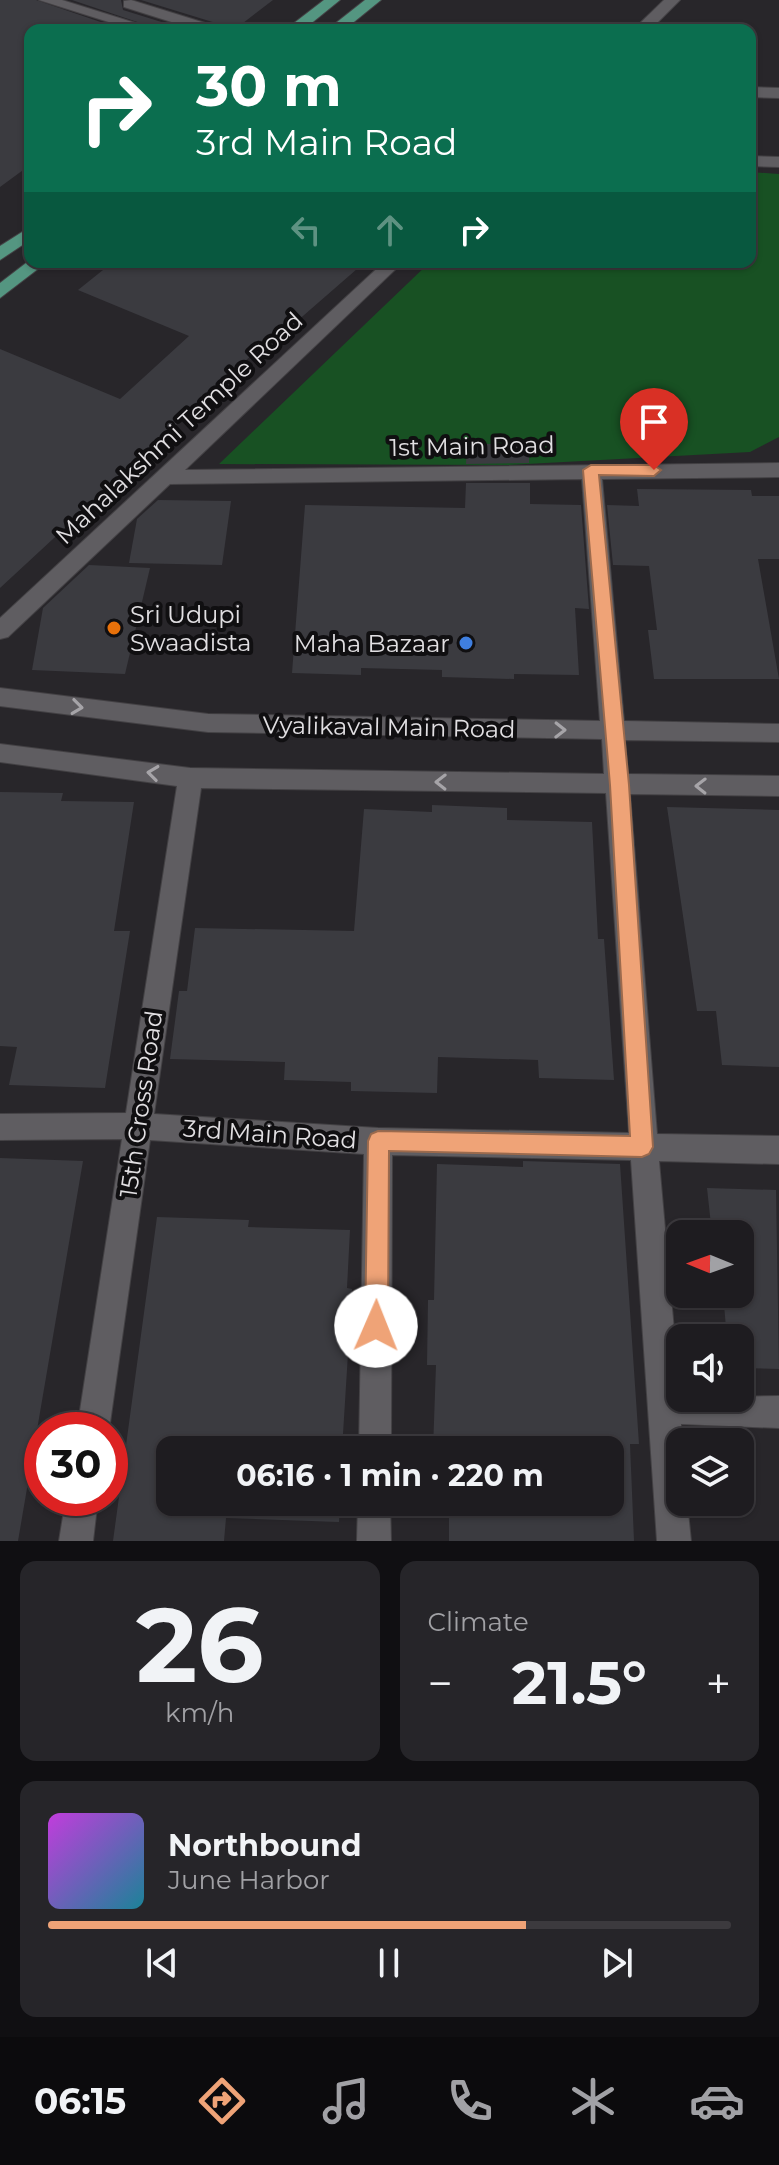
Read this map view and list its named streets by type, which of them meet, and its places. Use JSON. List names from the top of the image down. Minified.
{"streets":{"street":["Mahalakshmi Temple Road","1st Main Road","Vyalikaval Main Road","15th Cross Road","3rd Main Road"]},"crossings":[["Mahalakshmi Temple Road","1st Main Road"],["15th Cross Road","3rd Main Road"]],"places":["Sri Udupi Swaadista","Maha Bazaar"],"north":"left","page":{"turn":["30 m","3rd Main Road"],"limit":"30","trip":"06:16 · 1 min · 220 m","tile":[["26","km/h"],"Climate"],"heat":["−","21.5°","+"],"song":["Northbound","June Harbor"],"tabs":"06:15"}}
